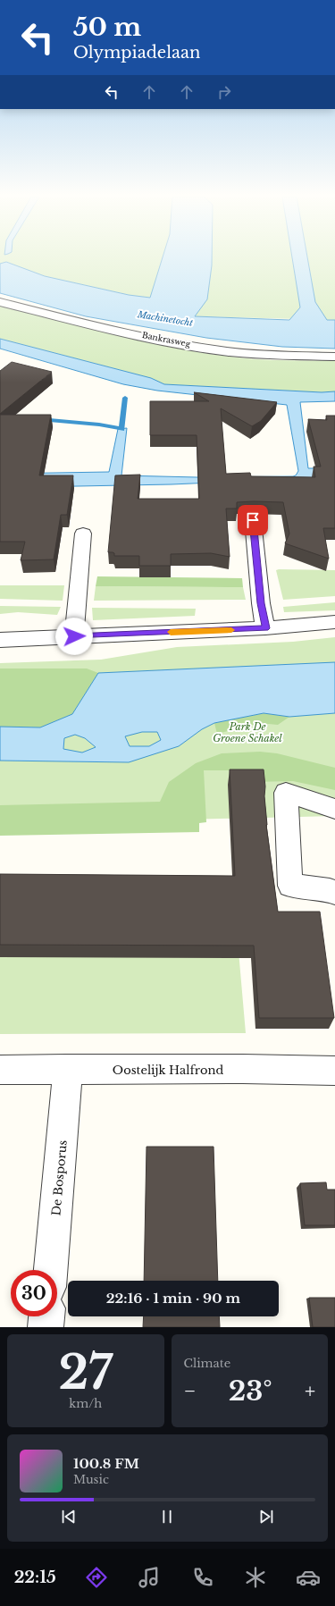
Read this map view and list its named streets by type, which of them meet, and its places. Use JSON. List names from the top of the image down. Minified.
{"streets":{"street":["Bankrasweg","Oostelijk Halfrond","De Bosporus"]},"crossings":[["Oostelijk Halfrond","De Bosporus"]],"water":["Machinetocht"],"parks":["Park De Groene Schakel"],"page":{"turn":["50 m","Olympiadelaan"],"limit":"30","trip":"22:16 · 1 min · 90 m","tile":[["27","km/h"],"Climate"],"heat":["−","23°","+"],"song":["100.8 FM","Music"],"tabs":"22:15"}}
